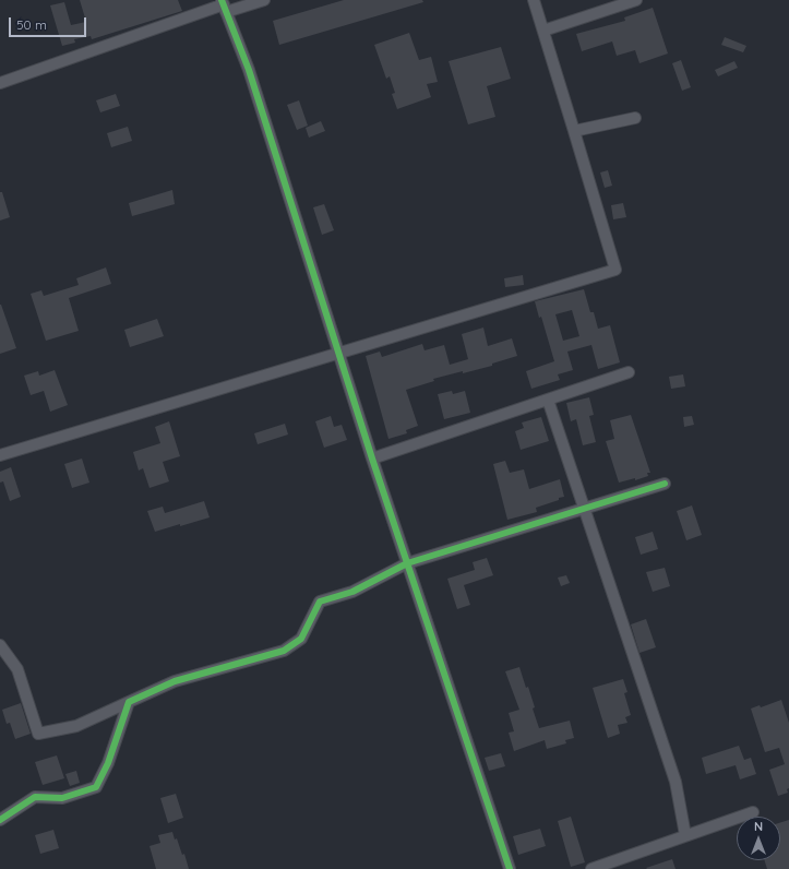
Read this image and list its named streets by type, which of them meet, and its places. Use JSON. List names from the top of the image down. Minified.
{"scale_bar":"50 m","north":"top"}
